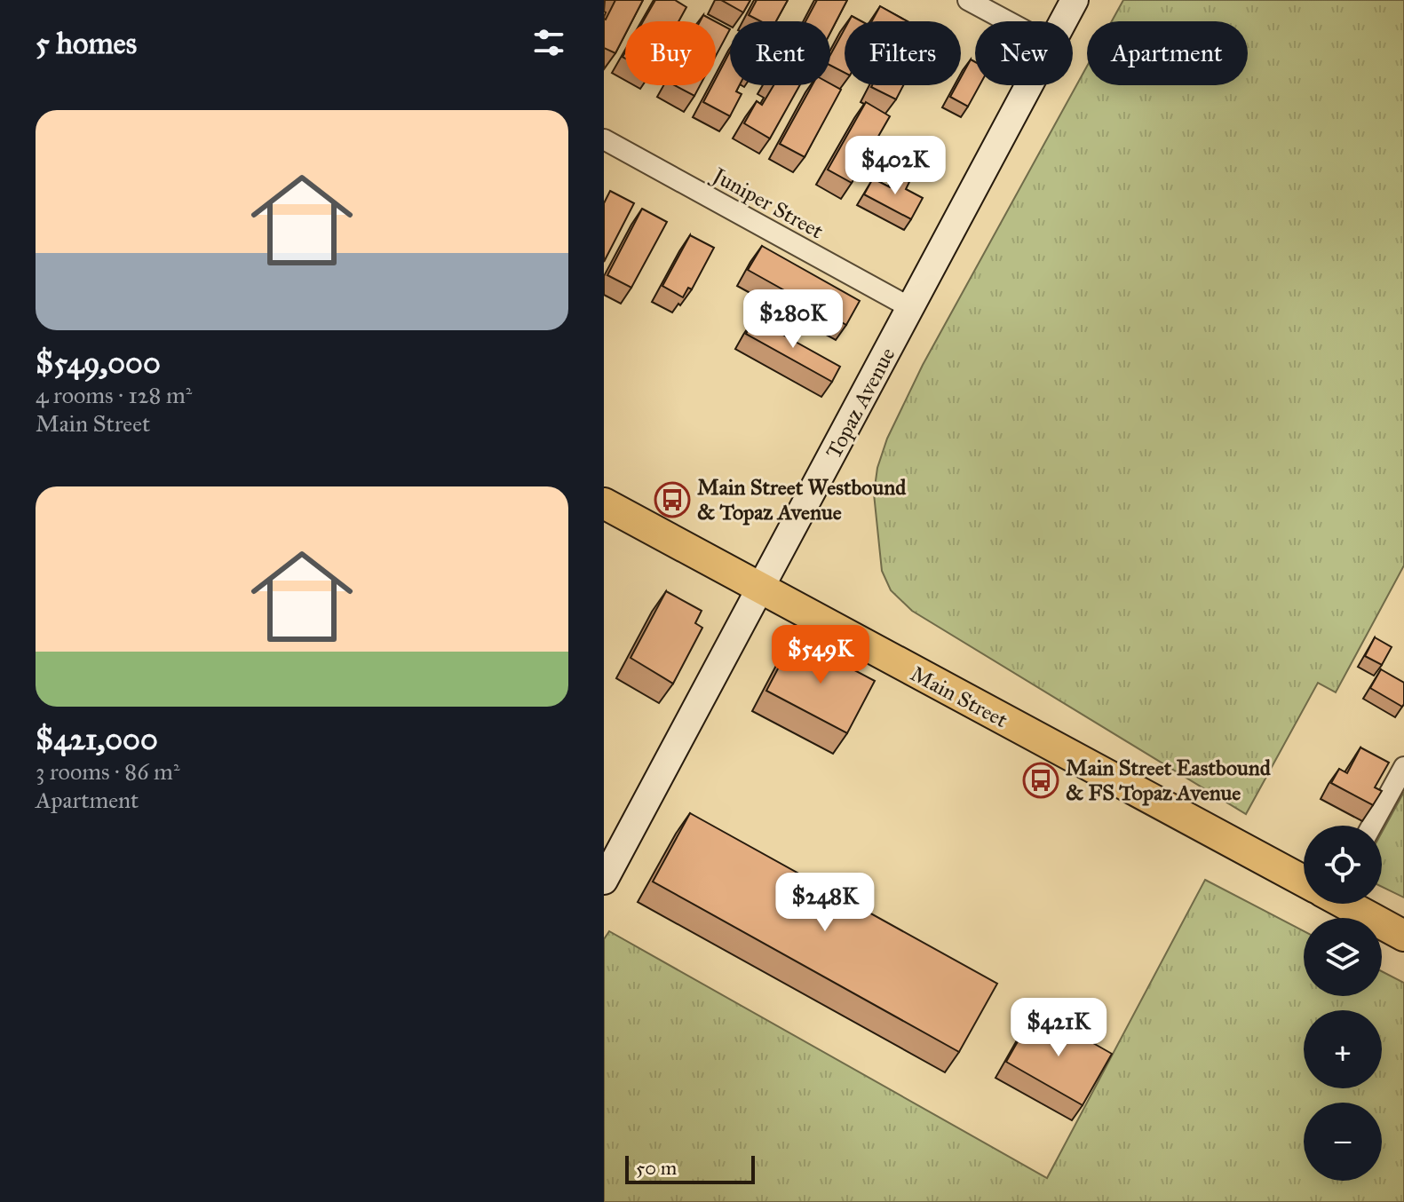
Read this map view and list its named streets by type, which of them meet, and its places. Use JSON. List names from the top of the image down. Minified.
{"streets":{"main road":["Main Street"],"street":["Juniper Street","Topaz Avenue"]},"crossings":[["Juniper Street","Topaz Avenue"],["Topaz Avenue","Main Street"]],"places":{"bus stop":["Main Street Westbound & Topaz Avenue","Main Street Eastbound & FS Topaz Avenue"]},"scale_bar":"50 m","page":{"heading":"5 homes","chip":["Buy","Rent","Filters","New","Apartment"],"list":[{"name":"$549,000","note":"4 rooms · 128 m² · Main Street"},{"name":"$421,000","note":"3 rooms · 86 m² · Apartment"}],"price":["$402K","$280K","$549K","$248K","$421K"],"map_buttons":["+","−"],"scale":"50 m"}}
